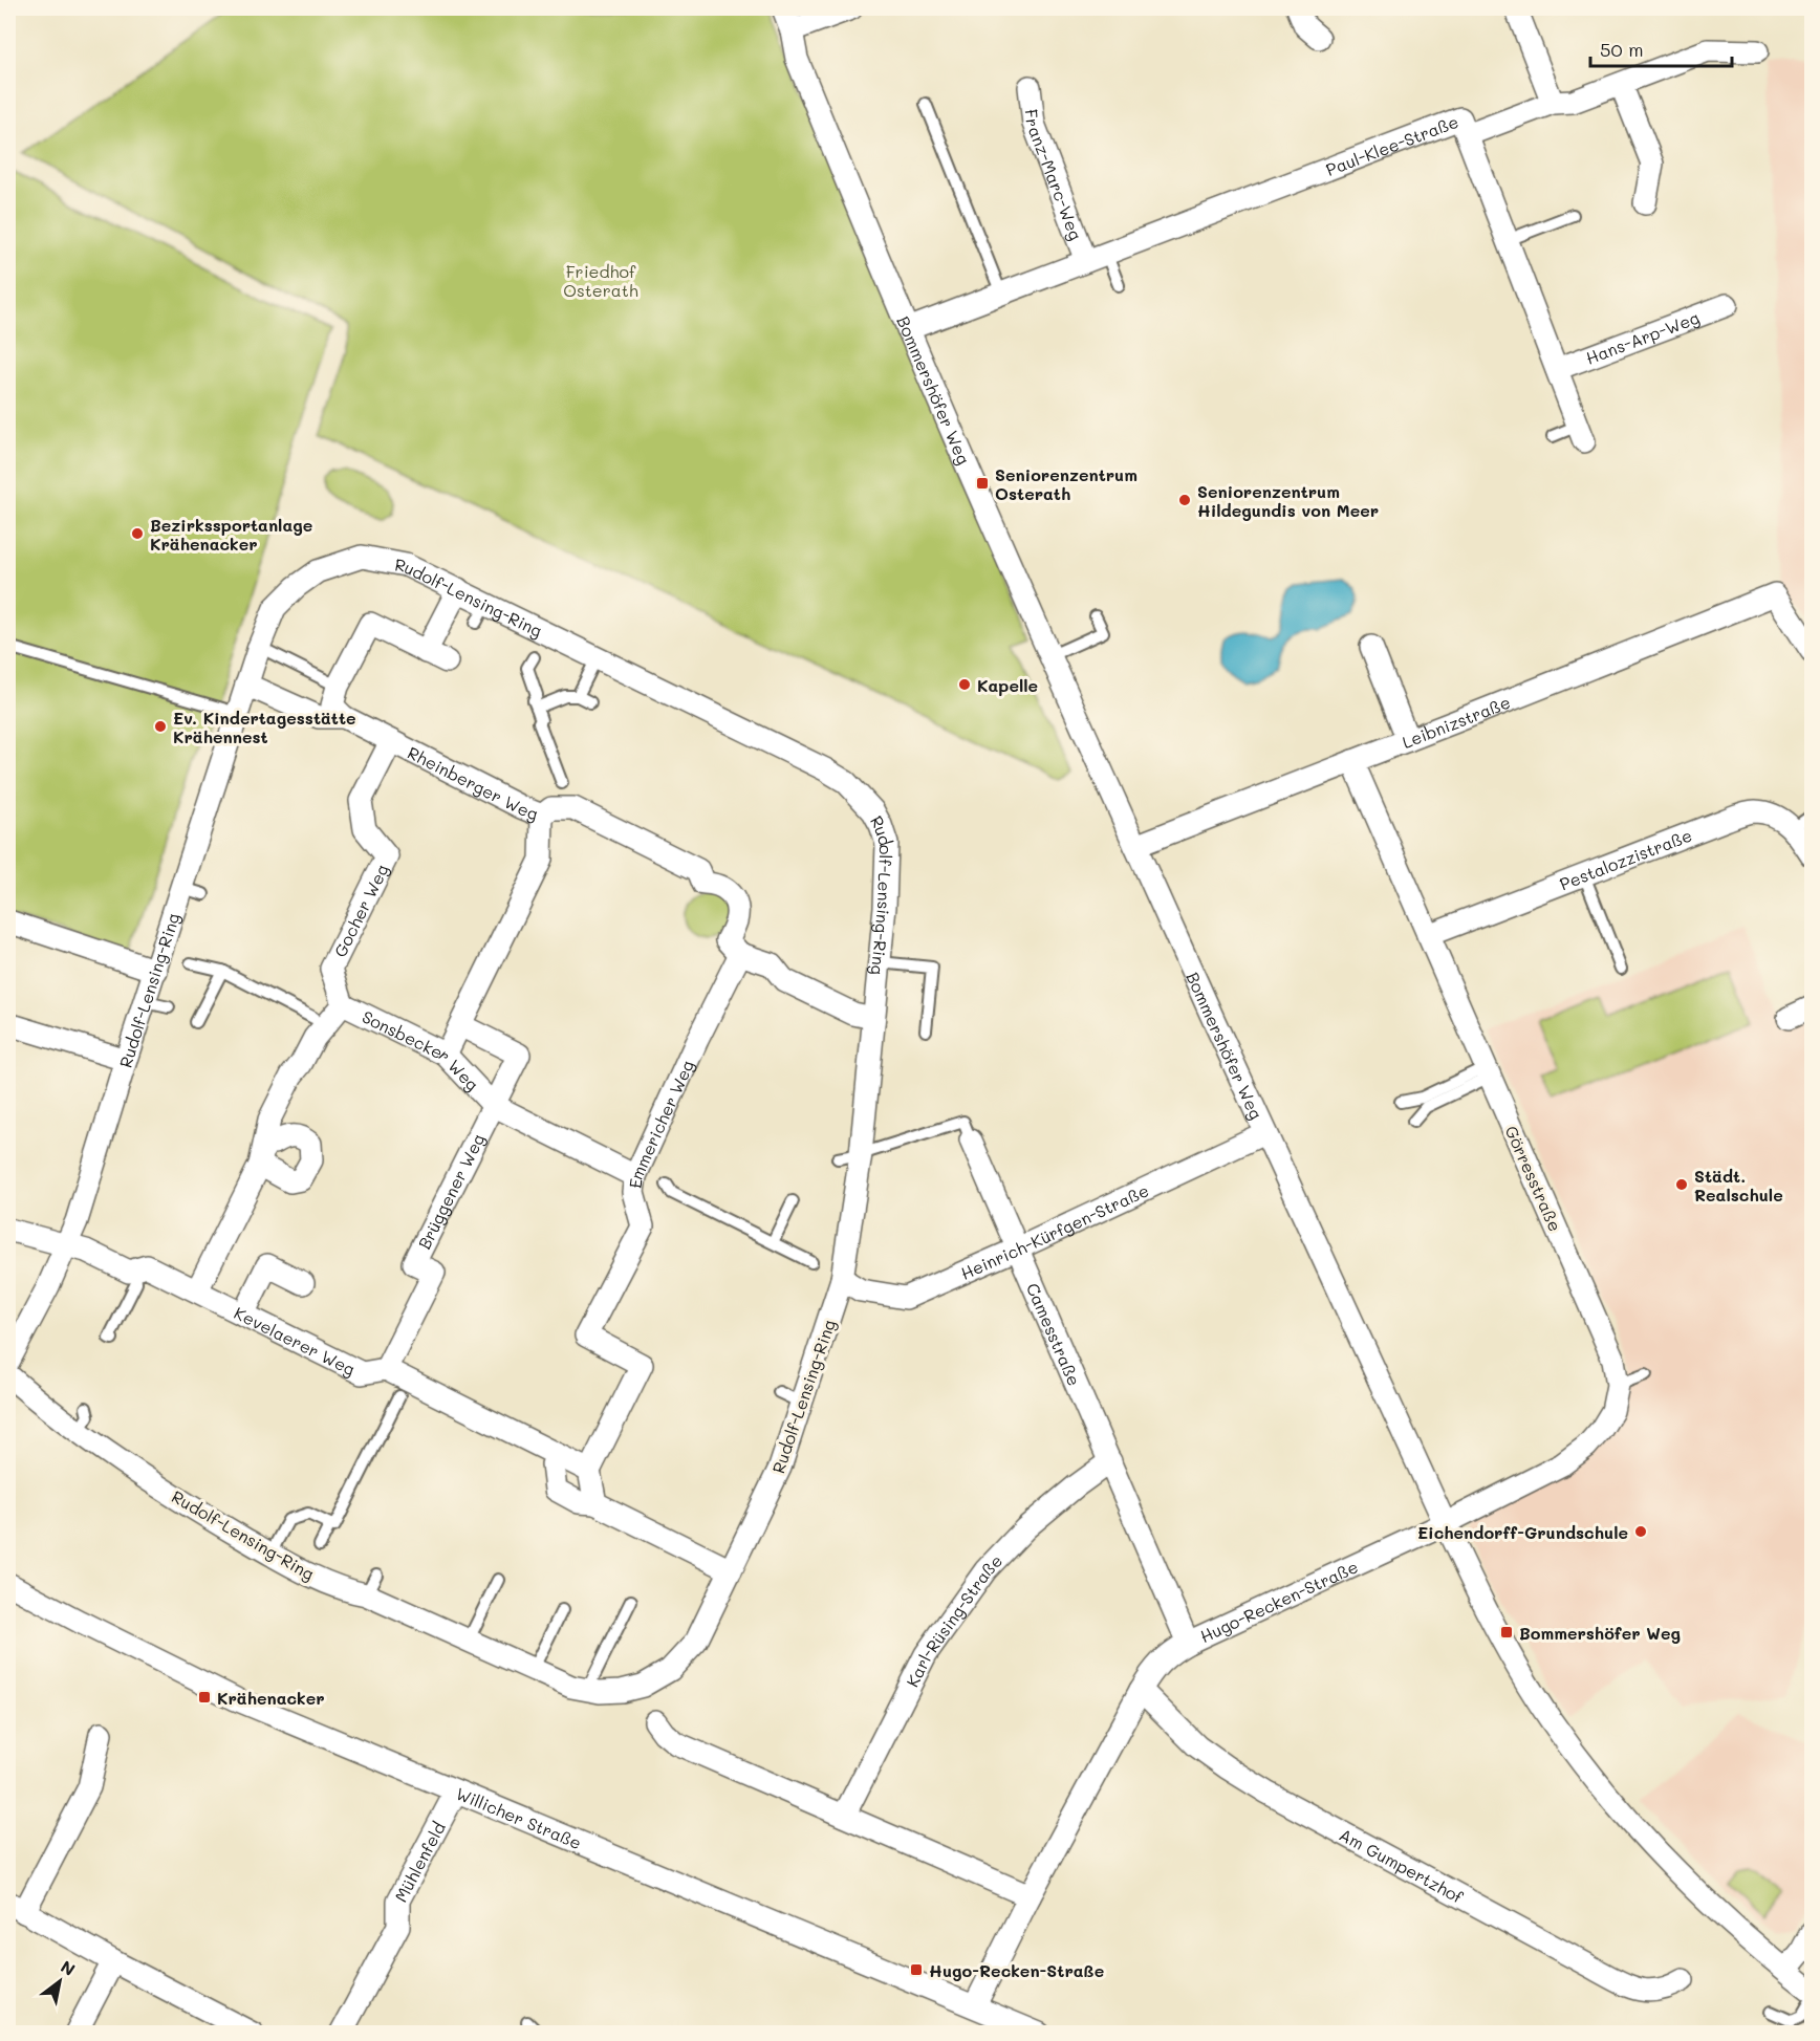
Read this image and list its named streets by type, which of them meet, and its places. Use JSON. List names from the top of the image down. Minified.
{"streets":{"street":["Paul-Klee-Straße","Franz-Marc-Weg","Hans-Arp-Weg","Bommershöfer Weg","Rudolf-Lensing-Ring","Leibnizstraße","Rheinberger Weg","Pestalozzistraße","Gocher Weg","Sonsbecker Weg","Emmericher Weg","Görresstraße","Brüggener Weg","Heinrich-Kürfgen-Straße","Camesstraße","Kevelaerer Weg","Hugo-Recken-Straße","Karl-Rüsing-Straße","Willicher Straße","Mühlenfeld","Am Gumpertzhof"]},"crossings":[["Paul-Klee-Straße","Franz-Marc-Weg"],["Paul-Klee-Straße","Hans-Arp-Weg"],["Paul-Klee-Straße","Bommershöfer Weg"],["Bommershöfer Weg","Leibnizstraße"],["Bommershöfer Weg","Görresstraße"],["Bommershöfer Weg","Heinrich-Kürfgen-Straße"],["Bommershöfer Weg","Hugo-Recken-Straße"],["Rudolf-Lensing-Ring","Rheinberger Weg"],["Rudolf-Lensing-Ring","Heinrich-Kürfgen-Straße"],["Rudolf-Lensing-Ring","Camesstraße"],["Rudolf-Lensing-Ring","Kevelaerer Weg"],["Leibnizstraße","Görresstraße"],["Rheinberger Weg","Gocher Weg"],["Rheinberger Weg","Emmericher Weg"],["Pestalozzistraße","Görresstraße"],["Gocher Weg","Sonsbecker Weg"],["Sonsbecker Weg","Emmericher Weg"],["Sonsbecker Weg","Brüggener Weg"],["Emmericher Weg","Kevelaerer Weg"],["Görresstraße","Hugo-Recken-Straße"],["Brüggener Weg","Kevelaerer Weg"],["Heinrich-Kürfgen-Straße","Camesstraße"],["Camesstraße","Hugo-Recken-Straße"],["Camesstraße","Karl-Rüsing-Straße"],["Hugo-Recken-Straße","Willicher Straße"],["Hugo-Recken-Straße","Am Gumpertzhof"],["Willicher Straße","Mühlenfeld"]],"parks":["Friedhof Osterath"],"places":{"transit":["Seniorenzentrum Osterath","Bommershöfer Weg","Krähenacker","Hugo-Recken-Straße"],"other":["Seniorenzentrum Hildegundis von Meer","Bezirkssportanlage Krähenacker","Kapelle","Ev. Kindertagesstätte Krähennest","Städt. Realschule","Eichendorff-Grundschule"]},"scale_bar":"50 m","north":"top right"}
